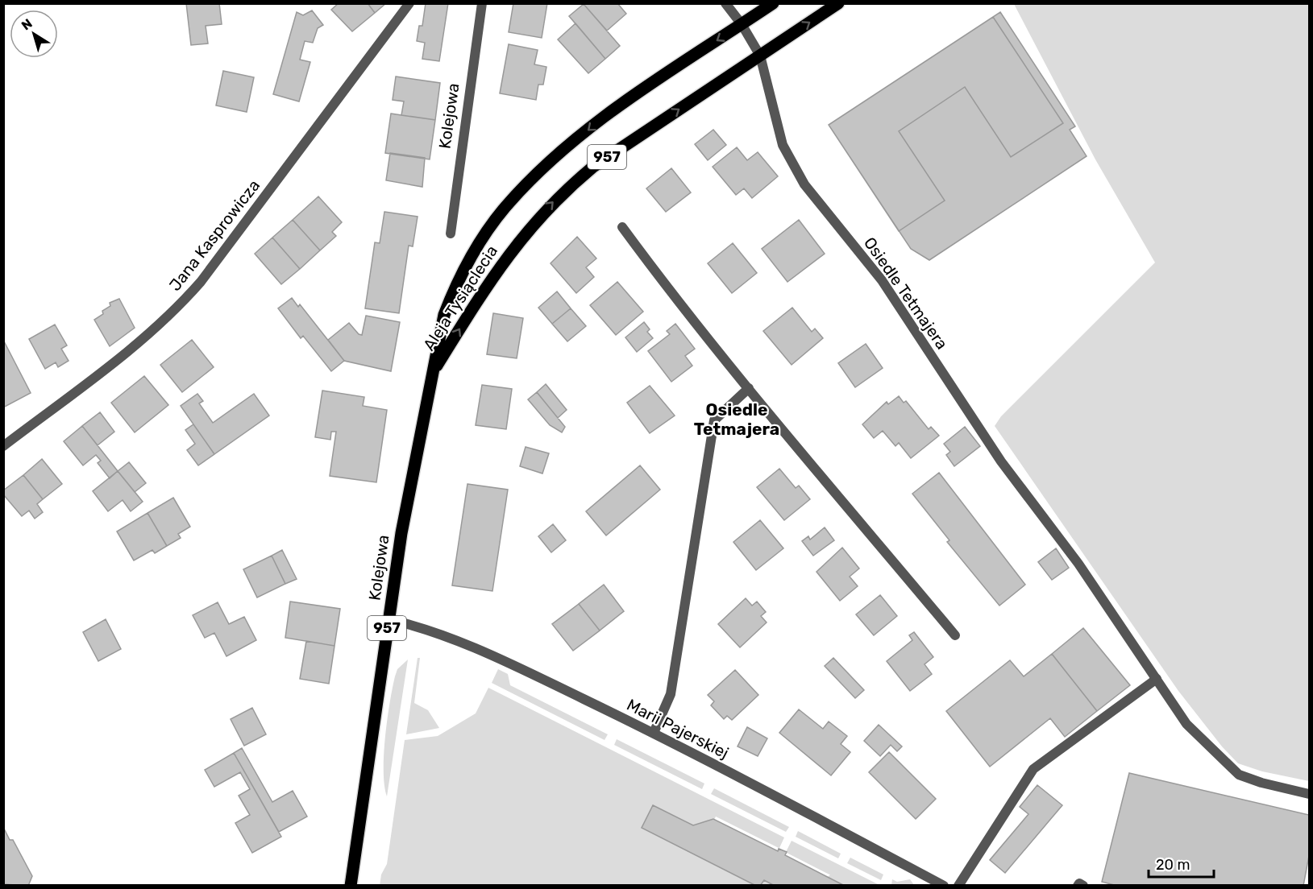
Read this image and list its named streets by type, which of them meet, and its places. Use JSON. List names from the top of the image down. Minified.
{"streets":{"main road":["Kolejowa","957","Aleja Tysiąclecia"],"street":["Jana Kasprowicza","Osiedle Tetmajera","Marii Pajerskiej"]},"crossings":[["Kolejowa","Aleja Tysiąclecia"],["Kolejowa","Marii Pajerskiej"],["Osiedle Tetmajera","Aleja Tysiąclecia"]],"districts":["Osiedle Tetmajera"],"scale_bar":"20 m","north":"top left"}
